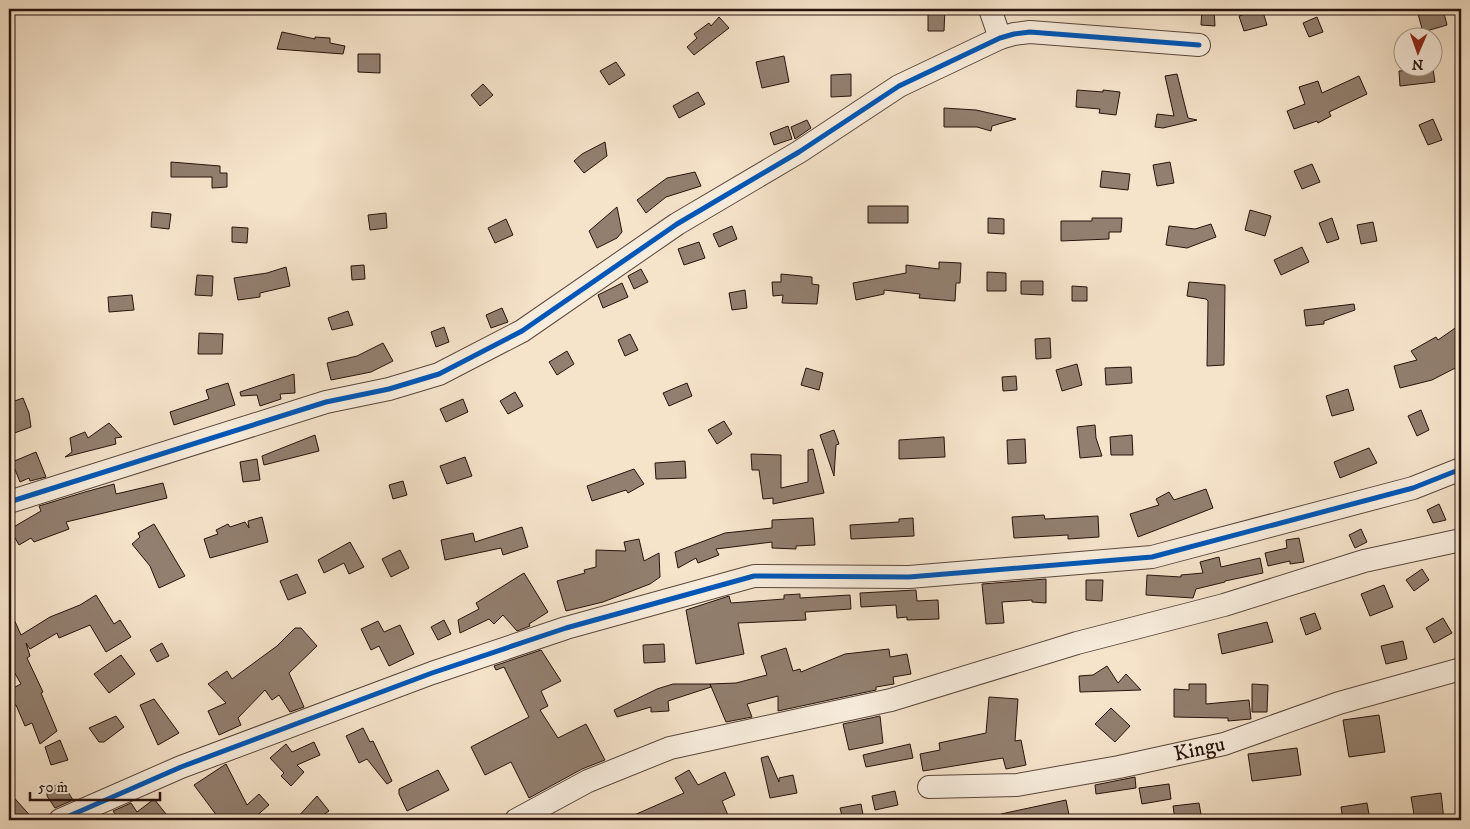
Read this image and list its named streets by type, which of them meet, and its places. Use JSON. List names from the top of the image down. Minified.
{"streets":{"street":["Kingu"]},"scale_bar":"50 m","north":"bottom"}
